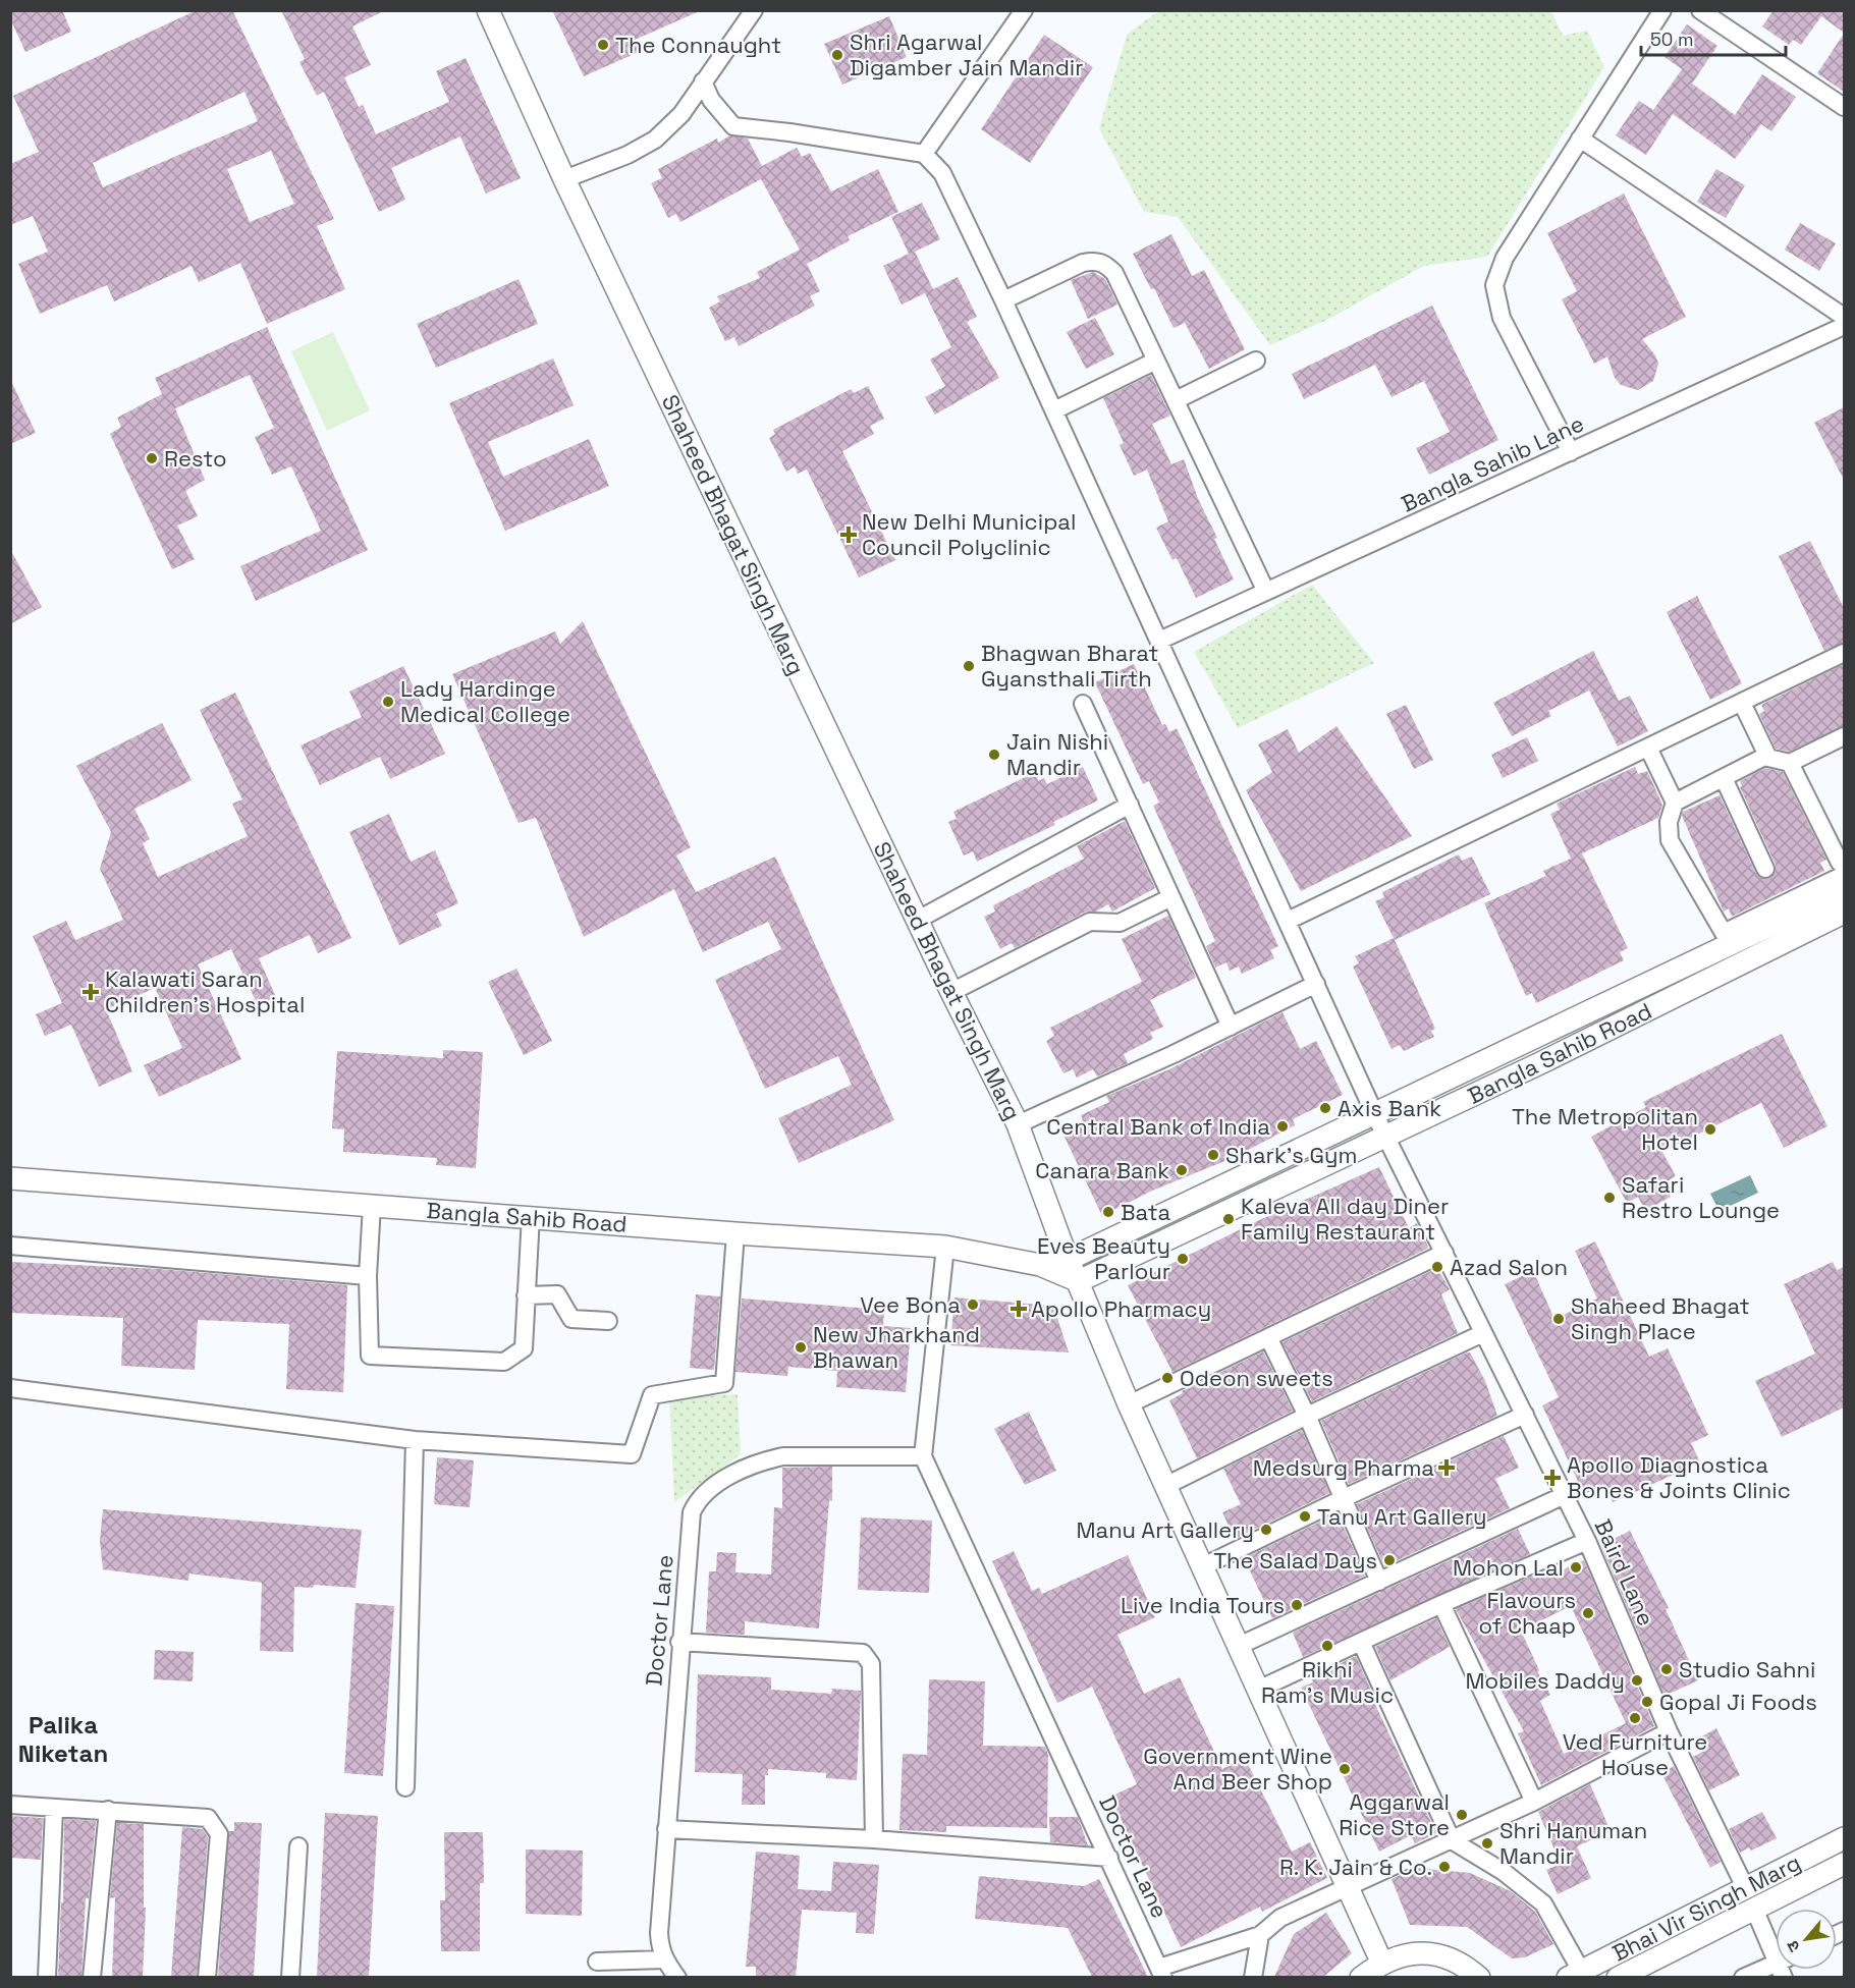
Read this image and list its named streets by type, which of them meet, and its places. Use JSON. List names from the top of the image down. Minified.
{"streets":{"street":["Bangla Sahib Lane","Shaheed Bhagat Singh Marg","Bangla Sahib Road","Baird Lane","Doctor Lane","Bhai Vir Singh Marg"]},"crossings":[["Bangla Sahib Lane","Baird Lane"],["Shaheed Bhagat Singh Marg","Bangla Sahib Road"],["Bangla Sahib Road","Baird Lane"],["Baird Lane","Bhai Vir Singh Marg"]],"districts":["Palika Niketan"],"places":{"other":["The Connaught","Shri Agarwal Digamber Jain Mandir","Resto","Bhagwan Bharat Gyansthali Tirth","Lady Hardinge Medical College","Jain Nishi Mandir","Axis Bank","Central Bank of India","The Metropolitan Hotel","Shark's Gym","Canara Bank","Safari Restro Lounge","Bata","Kaleva All day Diner Family Restaurant","Eves Beauty Parlour","Azad Salon","Vee Bona","Shaheed Bhagat Singh Place","New Jharkhand Bhawan","Odeon sweets","Tanu Art Gallery","Manu Art Gallery","The Salad Days","Mohon Lal","Live India Tours","Flavours of Chaap","Rikhi Ram's Music","Studio Sahni","Mobiles Daddy","Gopal Ji Foods","Ved Furniture House","Government Wine And Beer Shop","Aggarwal Rice Store","Shri Hanuman Mandir","R. K. Jain & Co."],"health":["New Delhi Municipal Council Polyclinic","Kalawati Saran Children's Hospital","Apollo Pharmacy","Medsurg Pharma","Apollo Diagnostica Bones & Joints Clinic"]},"scale_bar":"50 m","north":"bottom left"}
